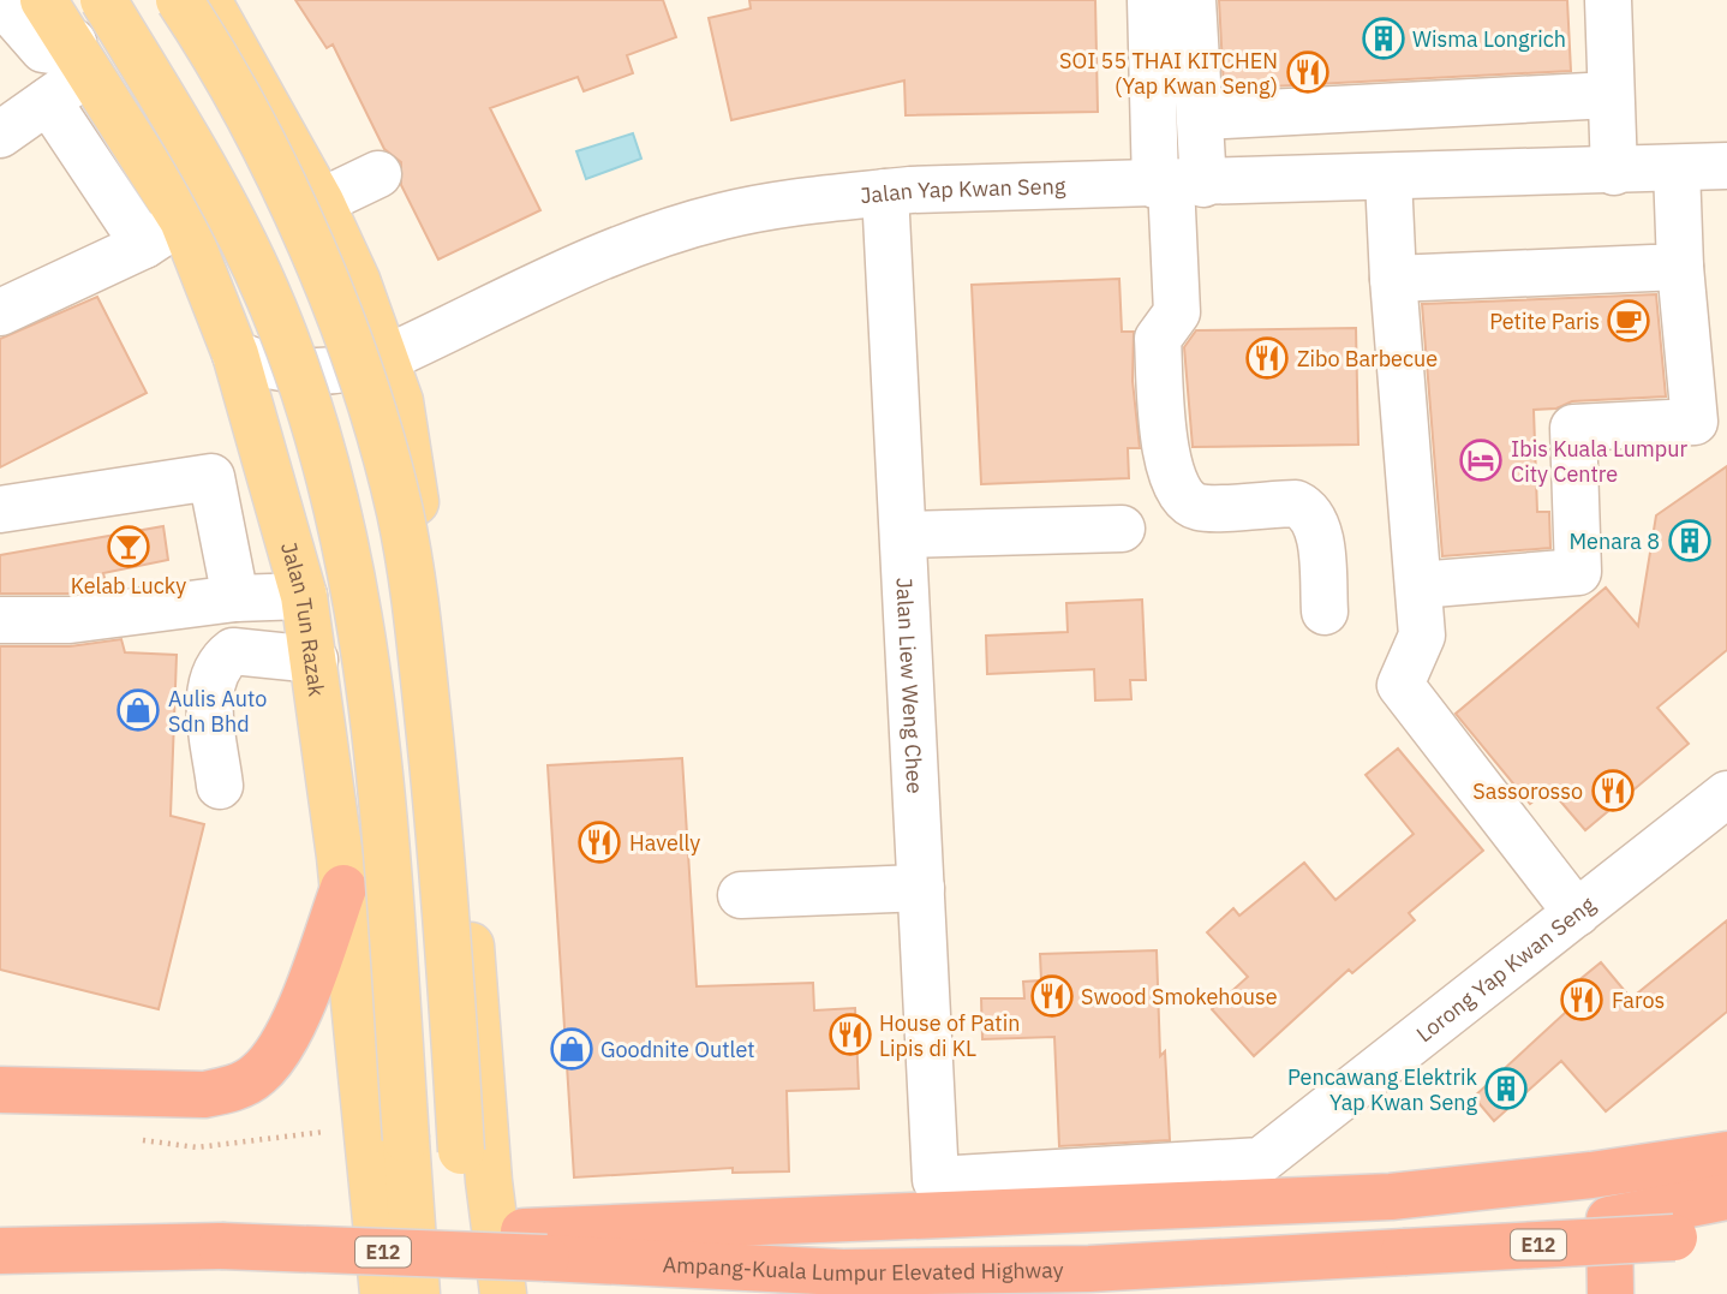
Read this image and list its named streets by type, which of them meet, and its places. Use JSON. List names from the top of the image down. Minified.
{"streets":{"highway":["E12","Ampang-Kuala Lumpur Elevated Highway"],"main road":["Jalan Tun Razak"],"street":["Jalan Yap Kwan Seng","Jalan Liew Weng Chee","Lorong Yap Kwan Seng"]},"crossings":[["Jalan Yap Kwan Seng","Jalan Tun Razak"],["Jalan Yap Kwan Seng","Jalan Liew Weng Chee"],["Jalan Liew Weng Chee","Lorong Yap Kwan Seng"]],"places":{"building":["Wisma Longrich","Menara 8","Pencawang Elektrik Yap Kwan Seng"],"restaurant":["SOI 55 THAI KITCHEN (Yap Kwan Seng)","Zibo Barbecue","Sassorosso","Havelly","Swood Smokehouse","Faros","House of Patin Lipis di KL"],"cafe":["Petite Paris"],"hotel":["Ibis Kuala Lumpur City Centre"],"bar":["Kelab Lucky"],"shop":["Aulis Auto Sdn Bhd","Goodnite Outlet"]}}
